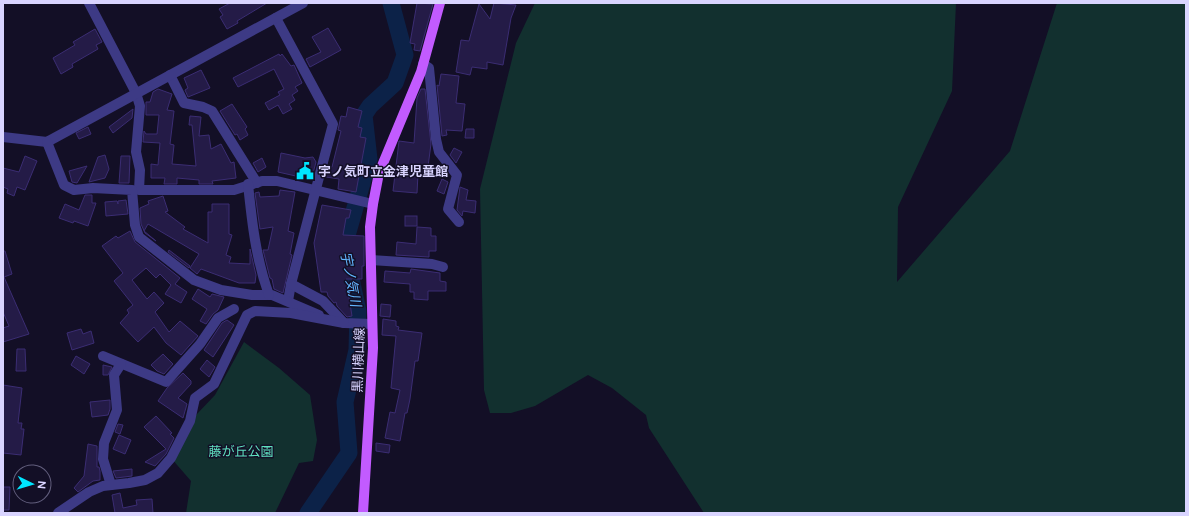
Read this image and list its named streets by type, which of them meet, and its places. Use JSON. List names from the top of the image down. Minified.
{"streets":{"main road":["黒川横山線"]},"water":["宇ノ気川"],"parks":["藤が丘公園"],"places":{"public building":["宇ノ気町立金津児童館"]},"north":"right"}
